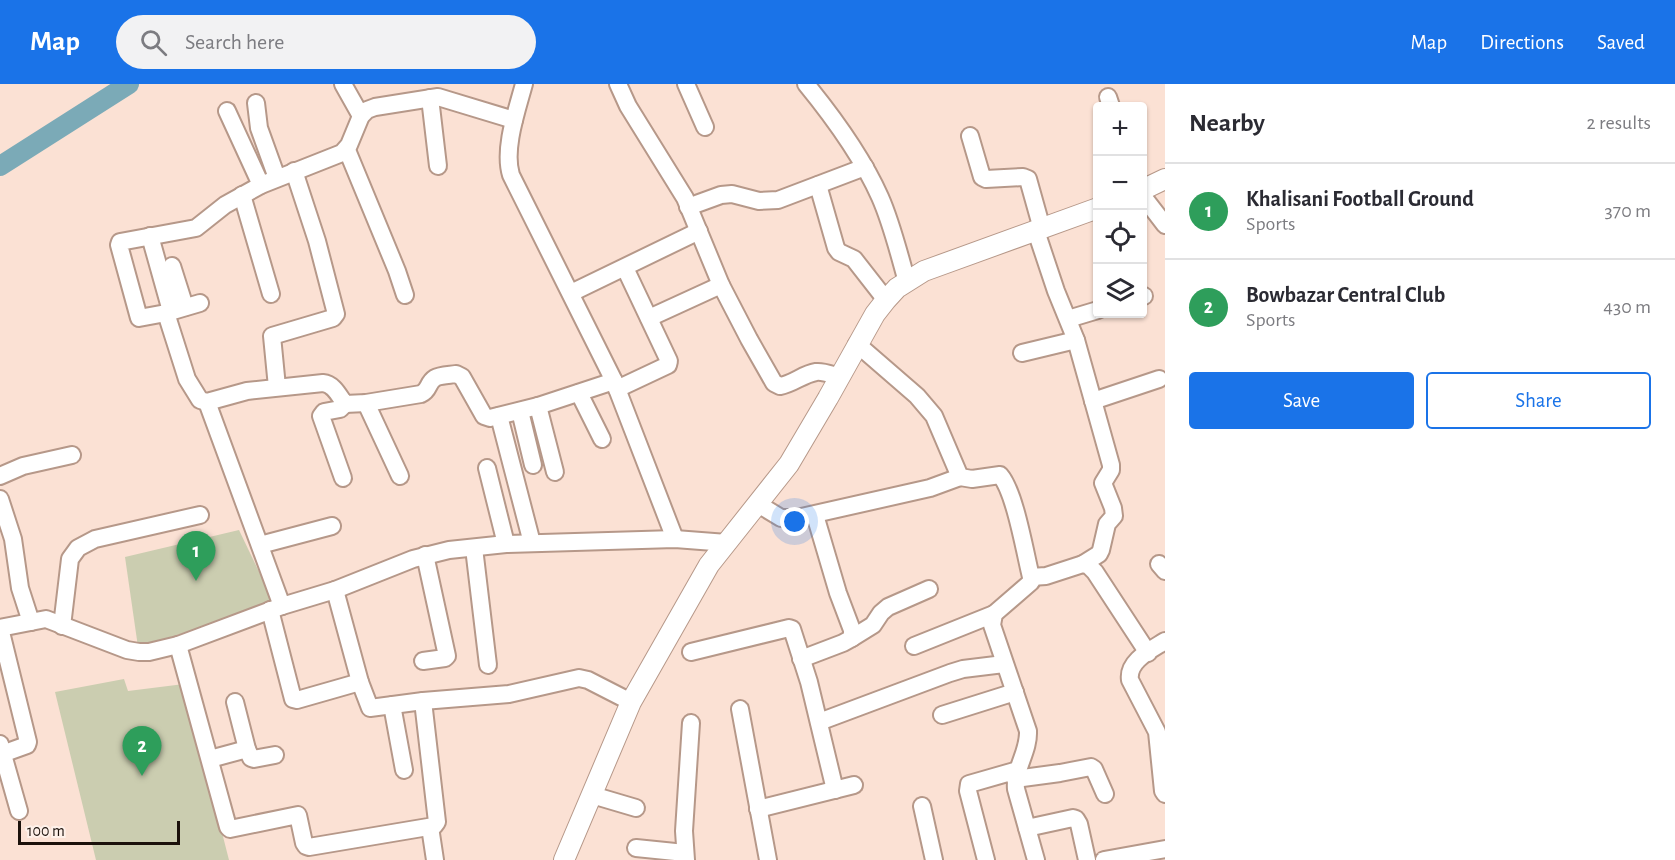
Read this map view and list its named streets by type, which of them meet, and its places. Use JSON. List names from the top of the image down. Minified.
{"scale_bar":"100 m","page":{"header":"Map","search":"Search here","nav":["Map","Directions","Saved"],"heading":["Nearby","2 results"],"map_buttons":["+","−"],"list":[{"mark":"1","name":"Khalisani Football Ground","note":"Sports","value":"370 m"},{"mark":"2","name":"Bowbazar Central Club","note":"Sports","value":"430 m"}],"buttons":["Save","Share"],"pins":["1","2"],"scale":"100 m"}}
